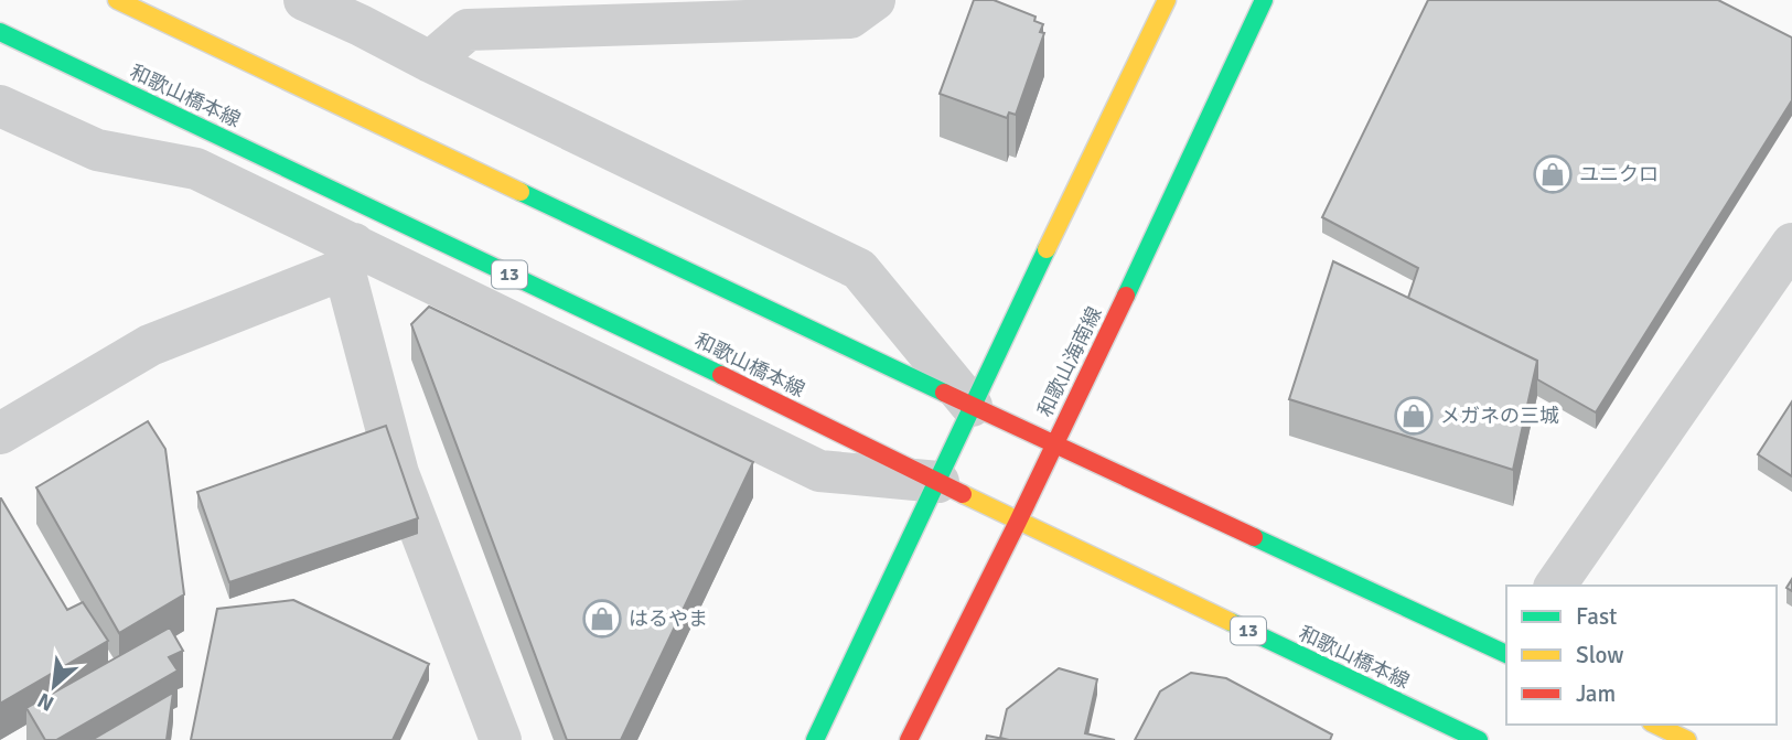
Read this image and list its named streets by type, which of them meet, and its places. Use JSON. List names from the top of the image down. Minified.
{"streets":{"main road":["和歌山橋本線","13","和歌山海南線"]},"crossings":[["和歌山橋本線","和歌山海南線"]],"places":{"shop":["ユニクロ","メガネの三城","はるやま"]},"legend":["Fast","Slow","Jam"],"north":"bottom left"}
